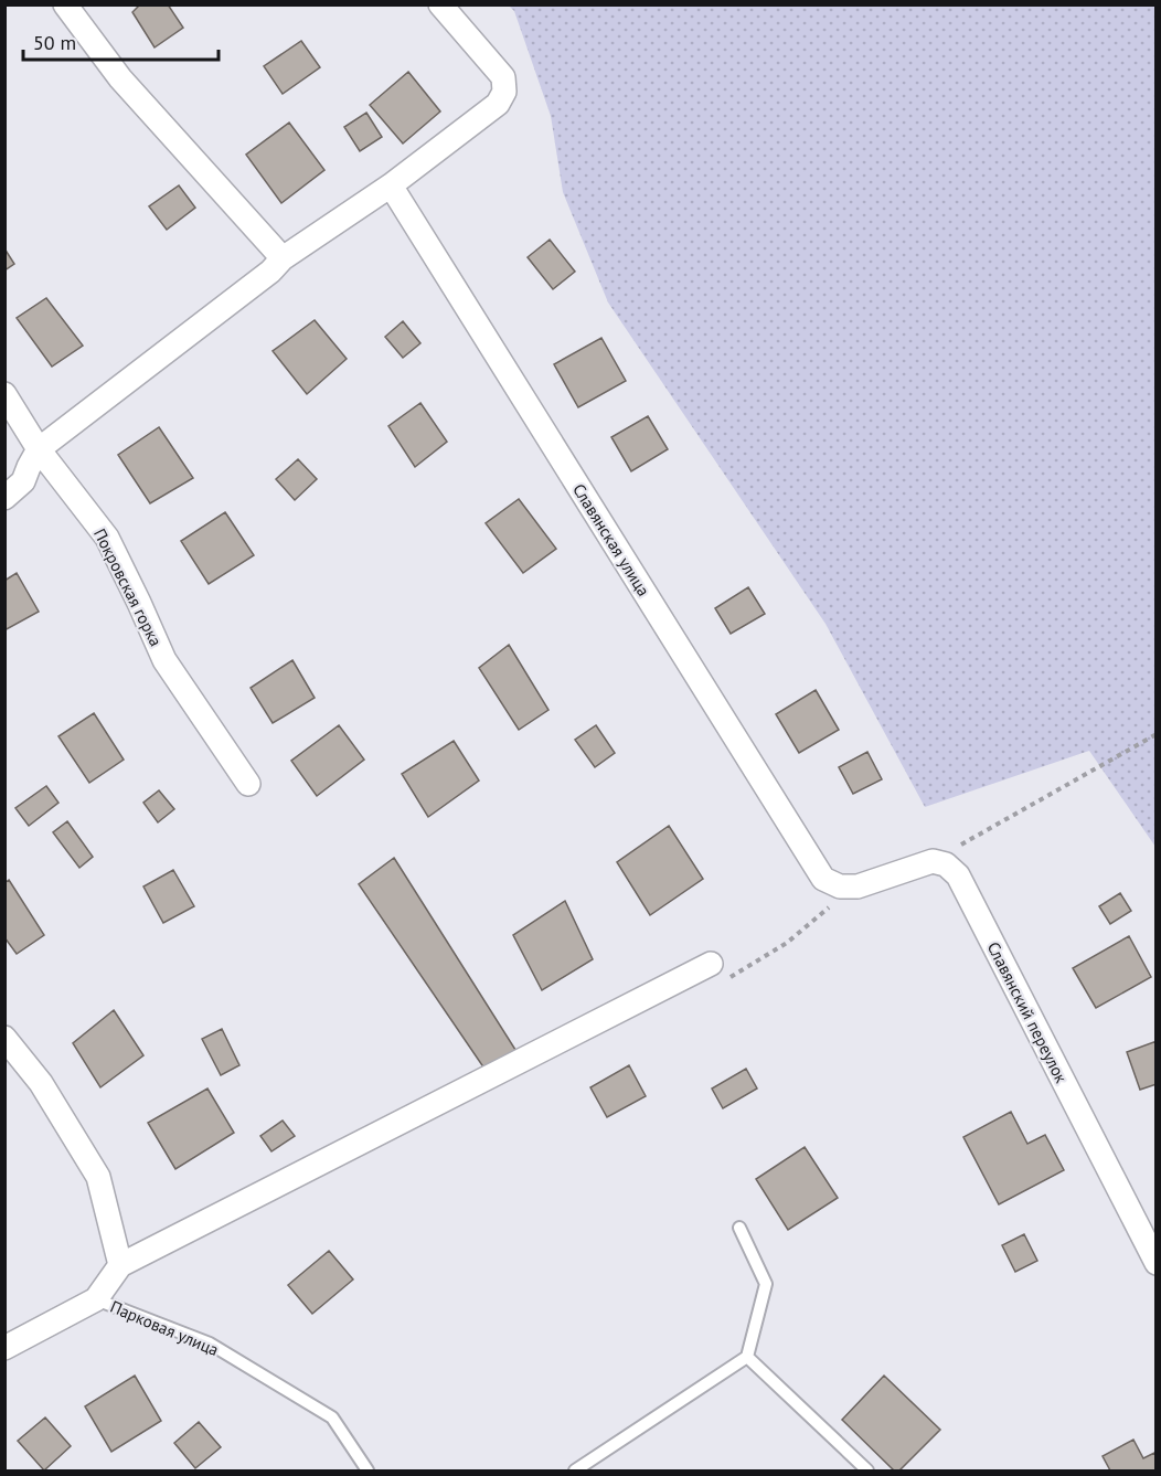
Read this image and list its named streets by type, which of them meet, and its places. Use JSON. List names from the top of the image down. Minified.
{"streets":{"street":["Славянская улица","Покровская горка","Славянский переулок","Парковая улица"]},"scale_bar":"50 m"}
